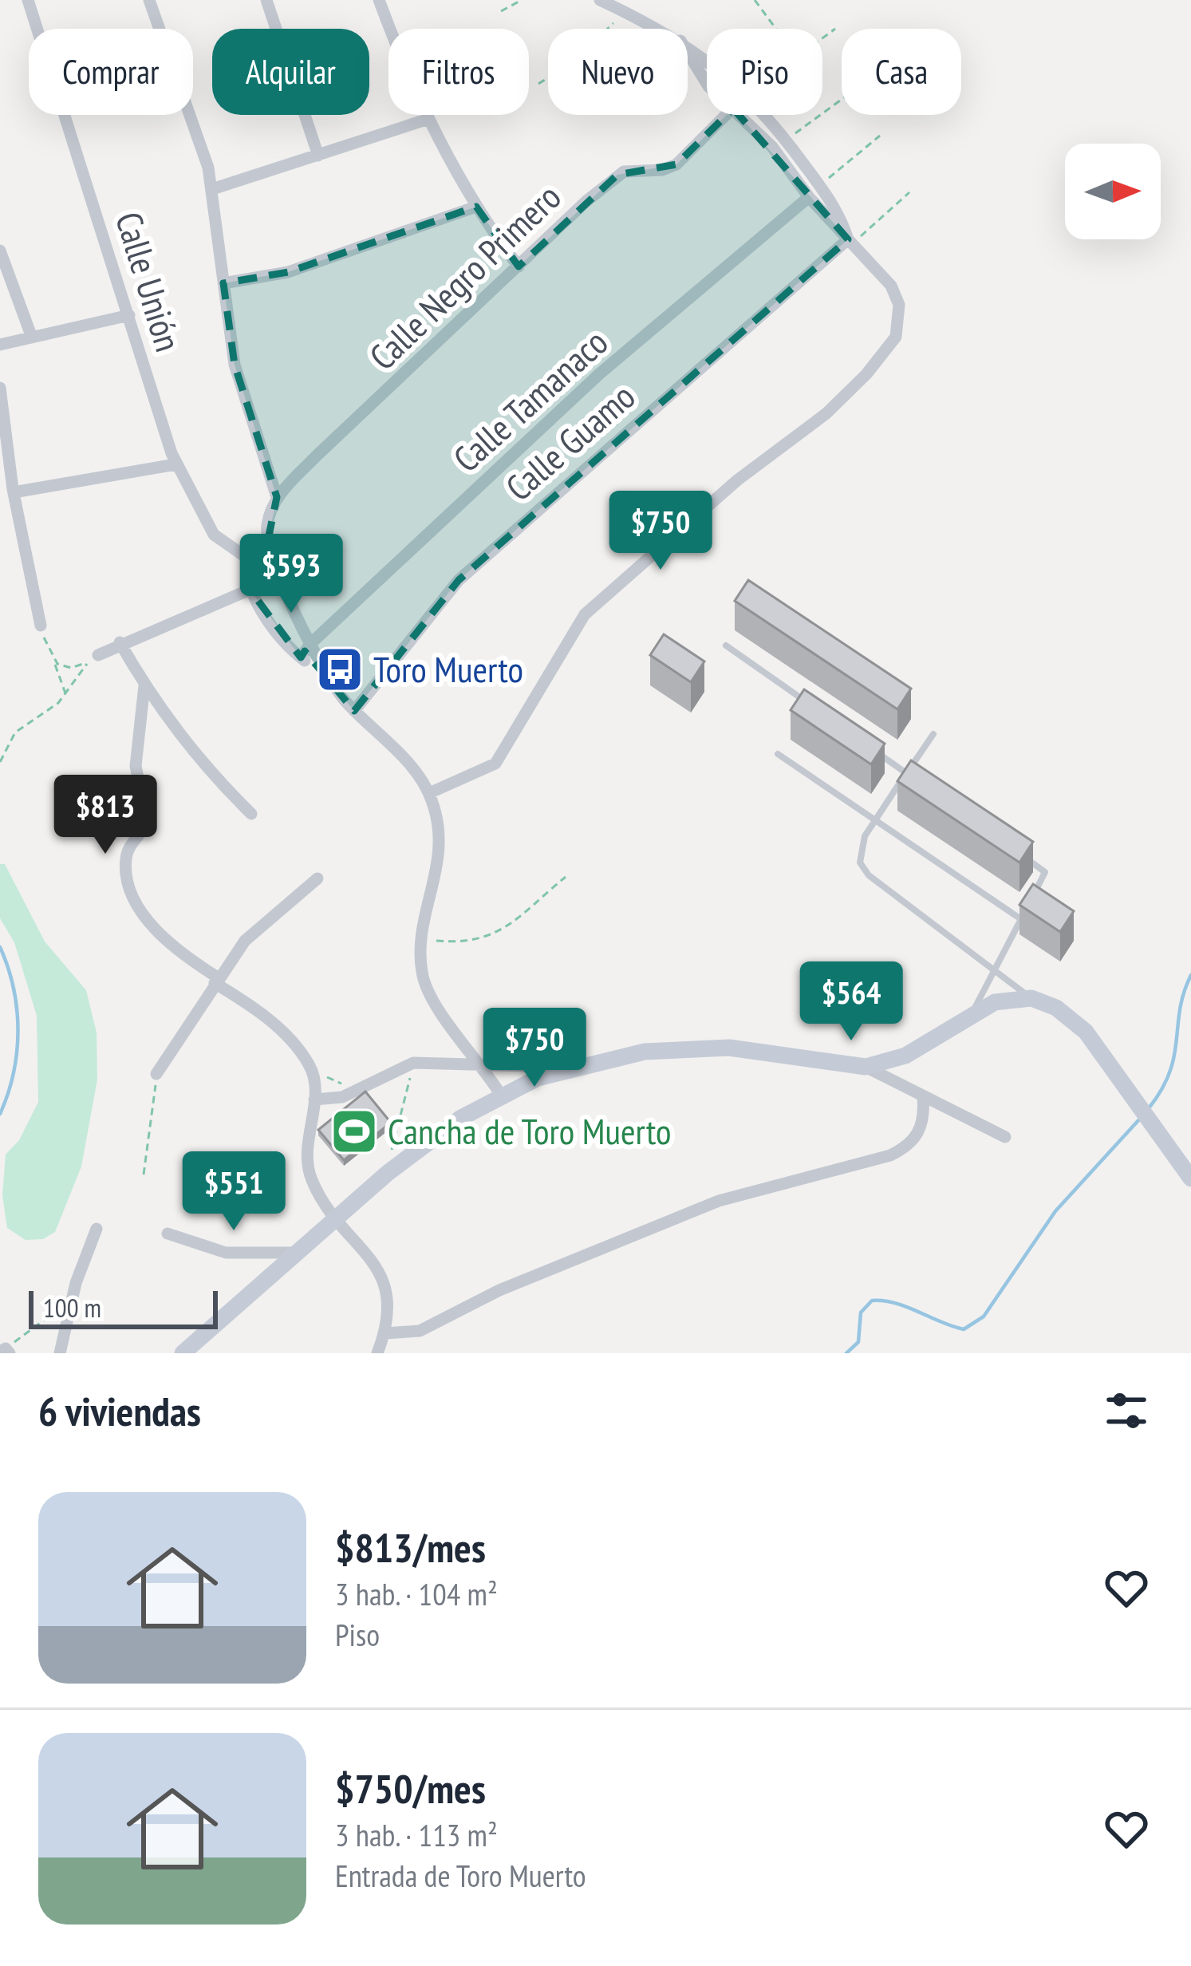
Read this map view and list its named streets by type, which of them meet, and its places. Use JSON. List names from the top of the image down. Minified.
{"streets":{"street":["Calle Negro Primero","Calle Unión","Calle Tamanaco","Calle Guamo"]},"places":{"bus stop":["Toro Muerto"],"sports":["Cancha de Toro Muerto"]},"scale_bar":"100 m","north":"right","page":{"chip":["Comprar","Alquilar","Filtros","Nuevo","Piso","Casa"],"price":["$750","$593","$813","$564","$750","$551"],"scale":"100 m","heading":"6 viviendas","list":[{"name":"$813/mes","note":"3 hab. · 104 m² · Piso"},{"name":"$750/mes","note":"3 hab. · 113 m² · Entrada de Toro Muerto"}]}}
